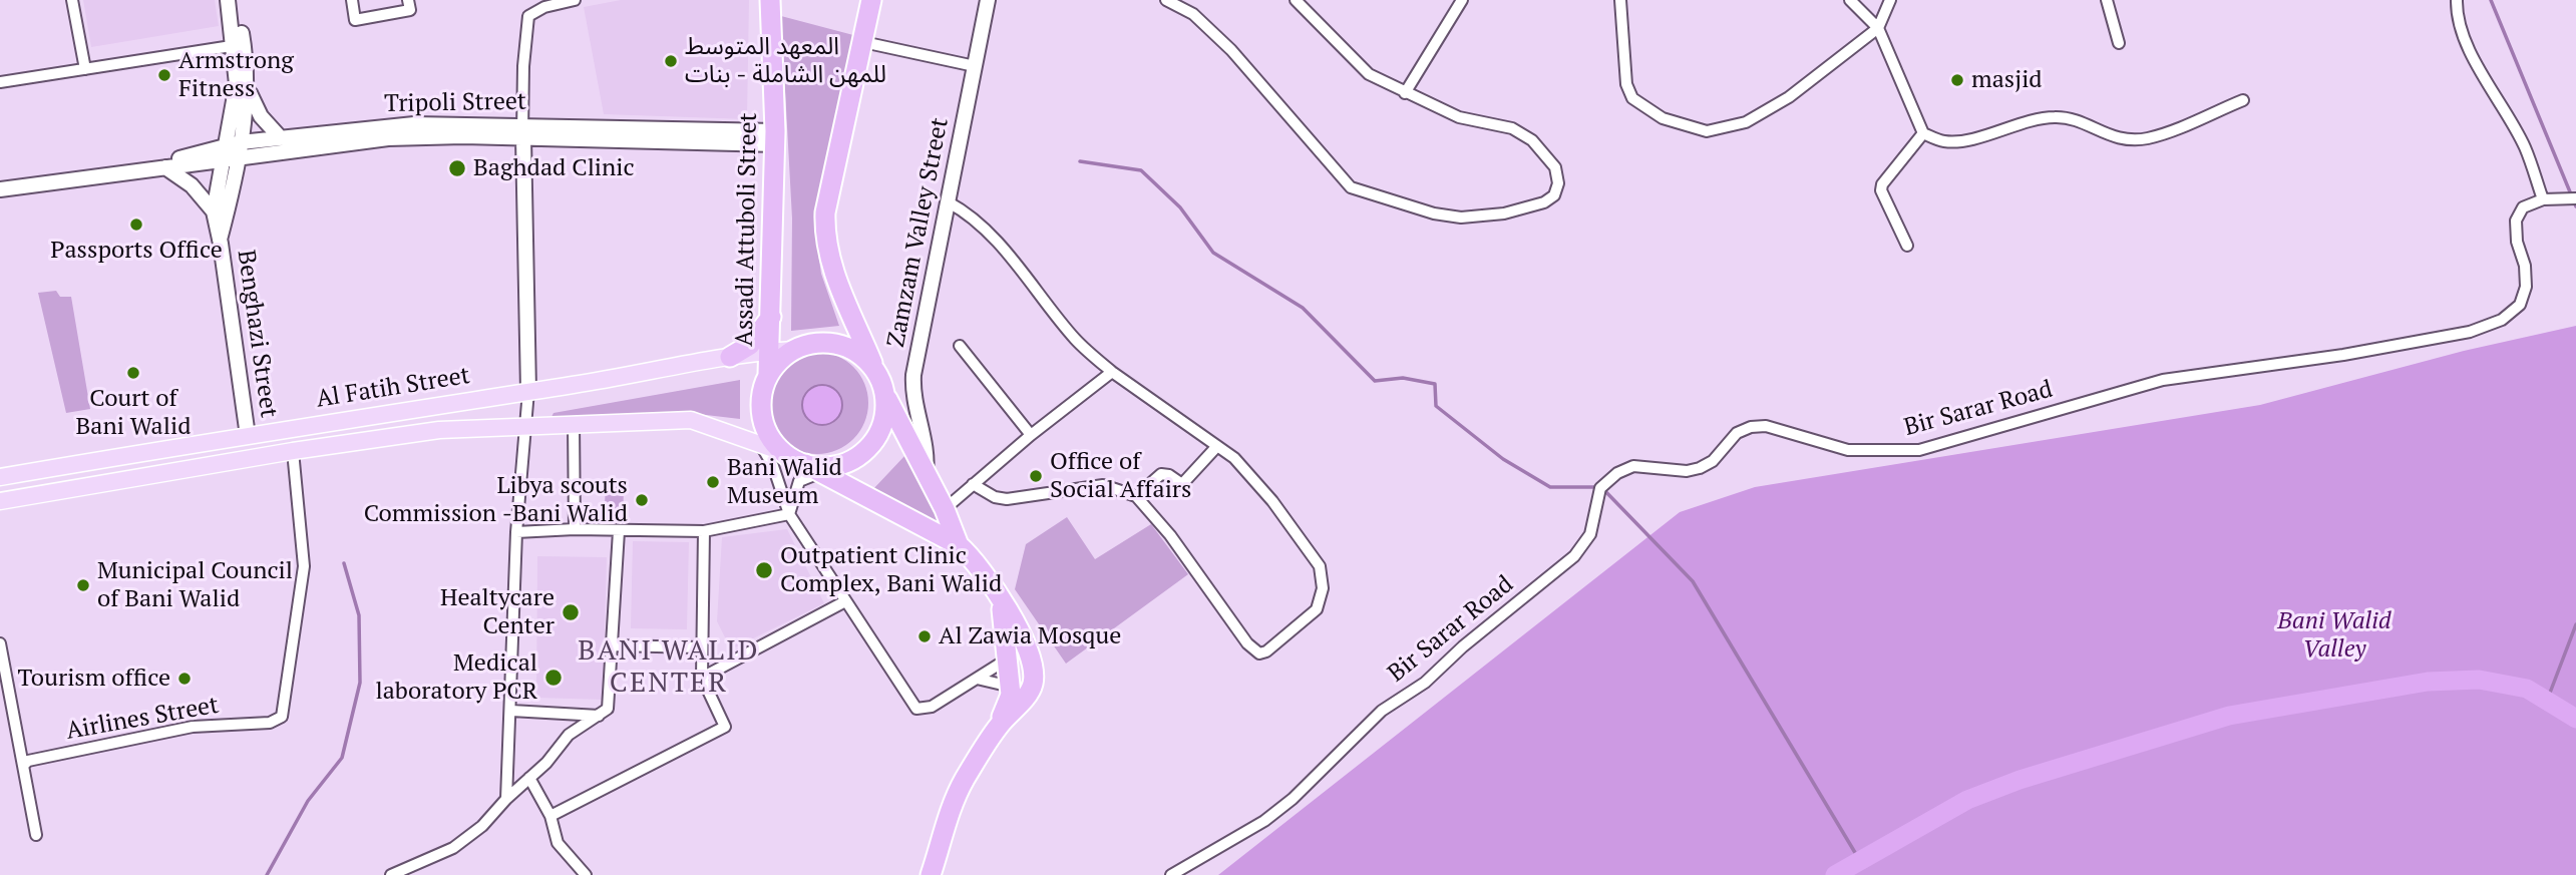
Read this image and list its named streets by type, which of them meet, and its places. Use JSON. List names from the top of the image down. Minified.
{"streets":{"highway":["Assadi Attuboli Street"],"main road":["Tripoli Street","Zamzam Valley Street","Benghazi Street","Al Fatih Street"],"street":["Bir Sarar Road","Airlines Street"]},"crossings":[["Tripoli Street","Assadi Attuboli Street"],["Assadi Attuboli Street","Al Fatih Street"],["Benghazi Street","Al Fatih Street"],["Al Fatih Street","Airlines Street"]],"districts":["BANI WALID CENTER"],"parks":["Bani Walid Valley"],"places":["المعهد المتوسط للمهن الشاملة - بنات","Armstrong Fitness","masjid","Baghdad Clinic","Passports Office","Court of Bani Walid","Office of Social Affairs","Bani Walid Museum","Libya scouts Commission -Bani Walid","Outpatient Clinic Complex, Bani Walid","Municipal Council of Bani Walid","Healtycare Center","Al Zawia Mosque","Medical laboratory PCR","Tourism office"]}
